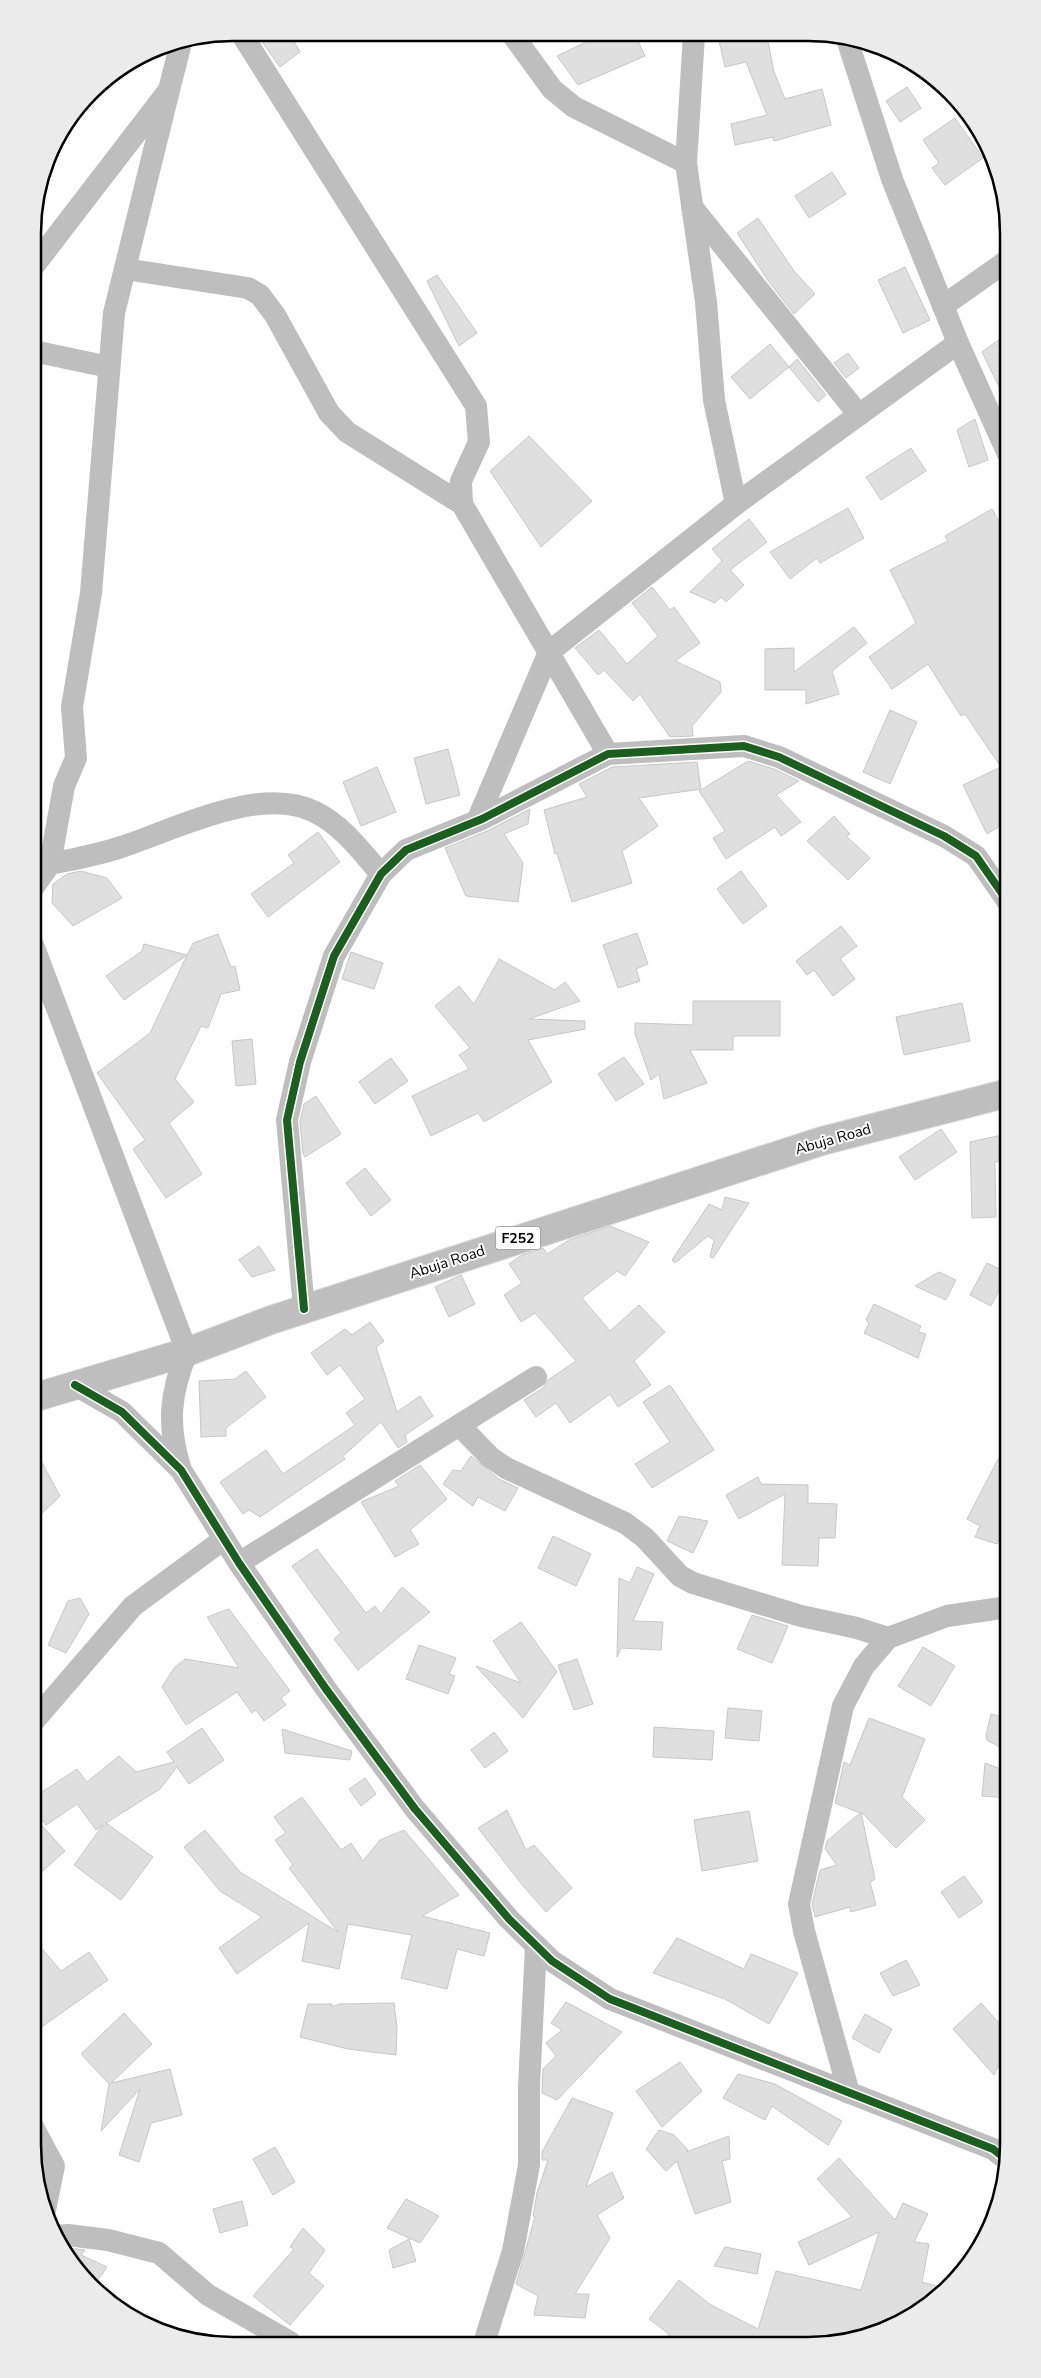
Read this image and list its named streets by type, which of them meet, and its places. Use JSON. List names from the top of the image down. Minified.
{"streets":{"main road":["Abuja Road","F252"]}}
